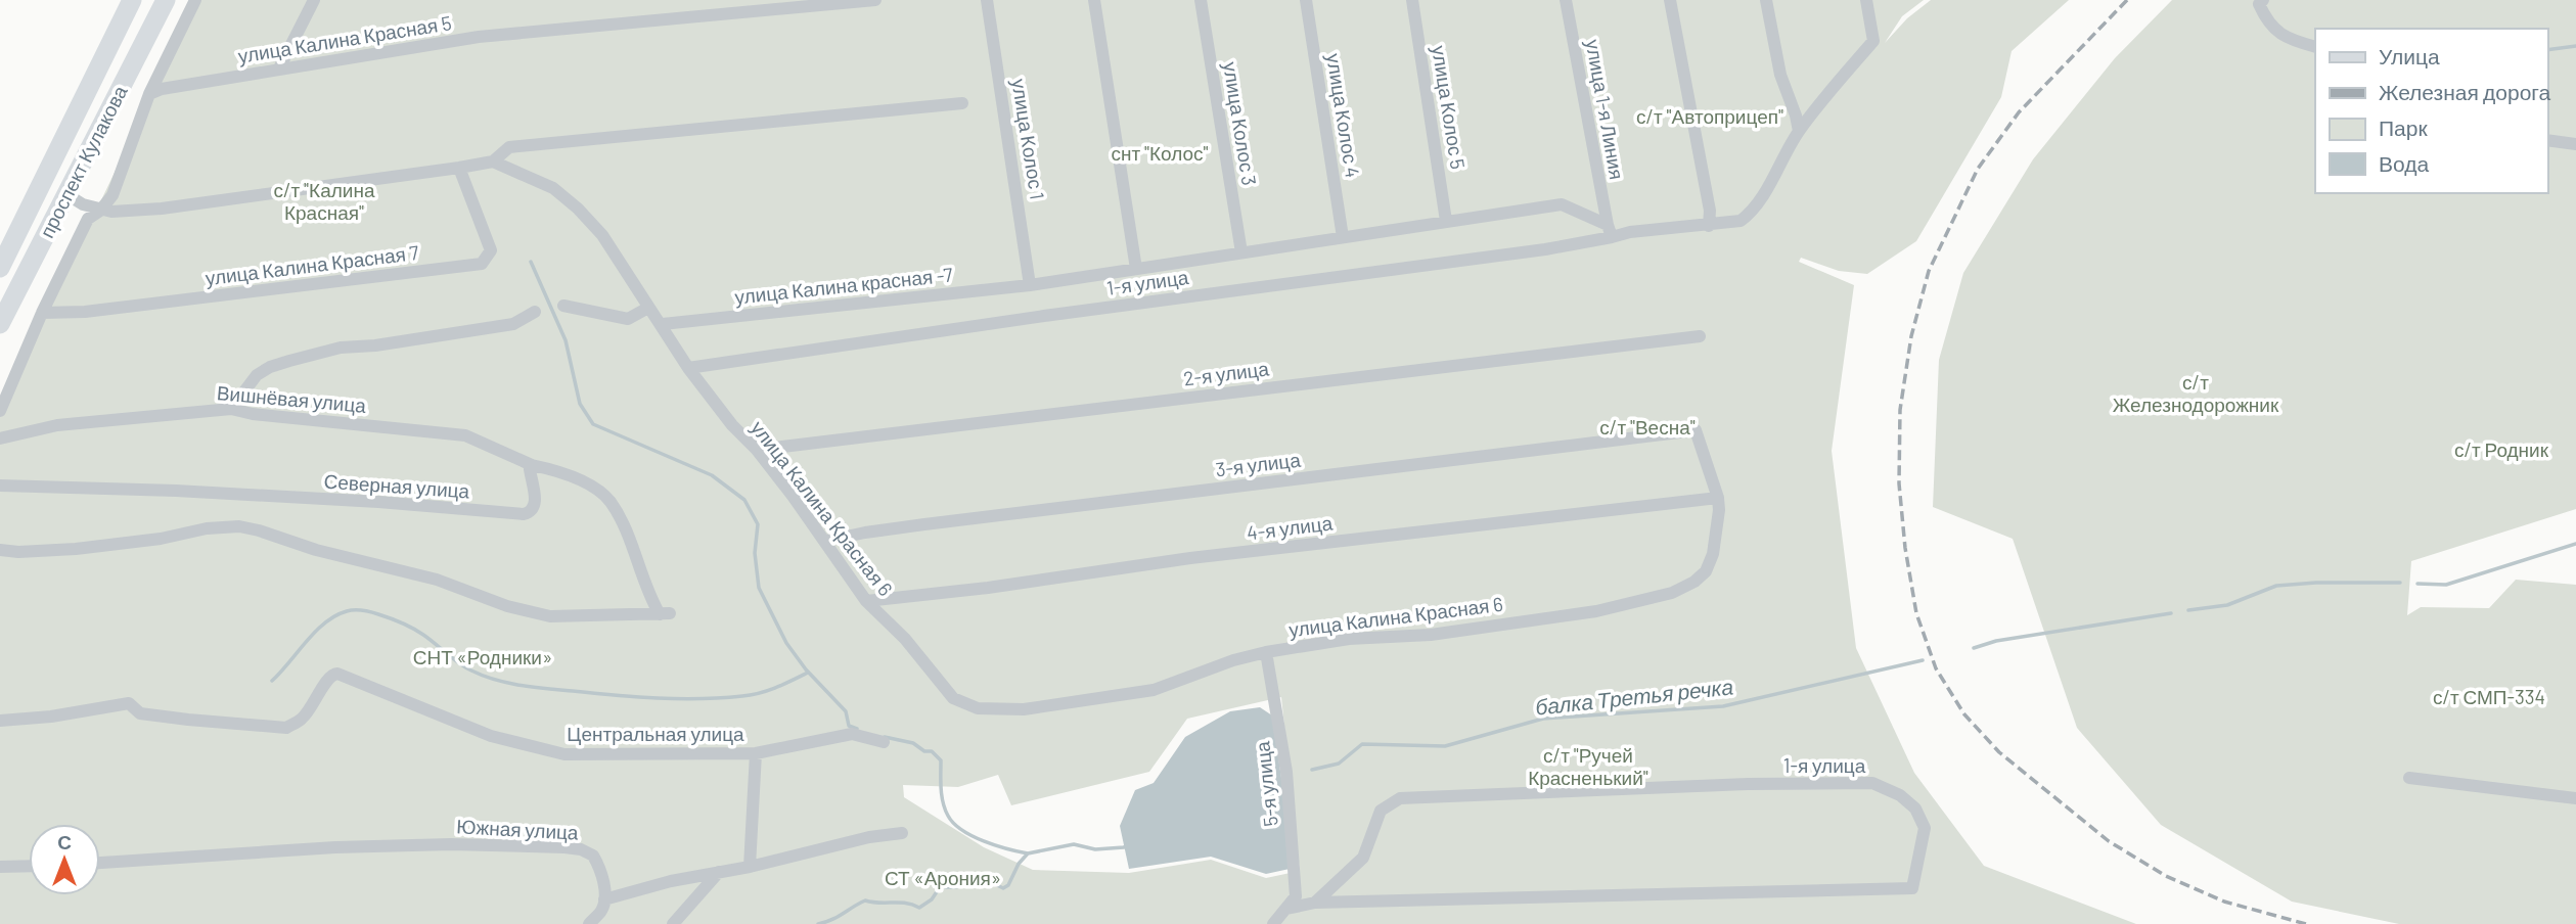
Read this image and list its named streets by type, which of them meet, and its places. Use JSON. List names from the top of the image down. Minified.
{"streets":{"main road":["проспект Кулакова"],"street":["улица Калина Красная 5","улица Колос 5","улица 1-я Линия","улица Колос 4","улица Колос 3","улица Колос 1","улица Калина Красная 7","1-я улица","улица Калина красная -7","2-я улица","Вишнёвая улица","3-я улица","Северная улица","улица Калина Красная 6","4-я улица","Центральная улица","5-я улица","Южная улица"]},"crossings":[["улица Колос 5","1-я улица"],["улица 1-я Линия","1-я улица"],["улица Колос 4","1-я улица"],["улица Колос 3","1-я улица"],["улица Колос 1","1-я улица"],["улица Колос 1","улица Калина красная -7"],["1-я улица","улица Калина красная -7"],["1-я улица","улица Калина Красная 6"],["1-я улица","5-я улица"],["улица Калина красная -7","улица Калина Красная 6"],["2-я улица","улица Калина Красная 6"],["Вишнёвая улица","Северная улица"],["3-я улица","улица Калина Красная 6"],["3-я улица","4-я улица"],["улица Калина Красная 6","4-я улица"],["улица Калина Красная 6","5-я улица"]],"water":["балка Третья речка"],"parks":["с/т \"Автоприцеп\"","снт \"Колос\"","с/т \"Калина Красная\"","с/т Железнодорожник","с/т \"Весна\"","с/т Родник","СНТ «Родники»","с/т СМП-334","с/т \"Ручей Красненький\"","СТ «Арония»"],"legend":["Улица","Железная дорога","Парк","Вода"],"north":"top"}
